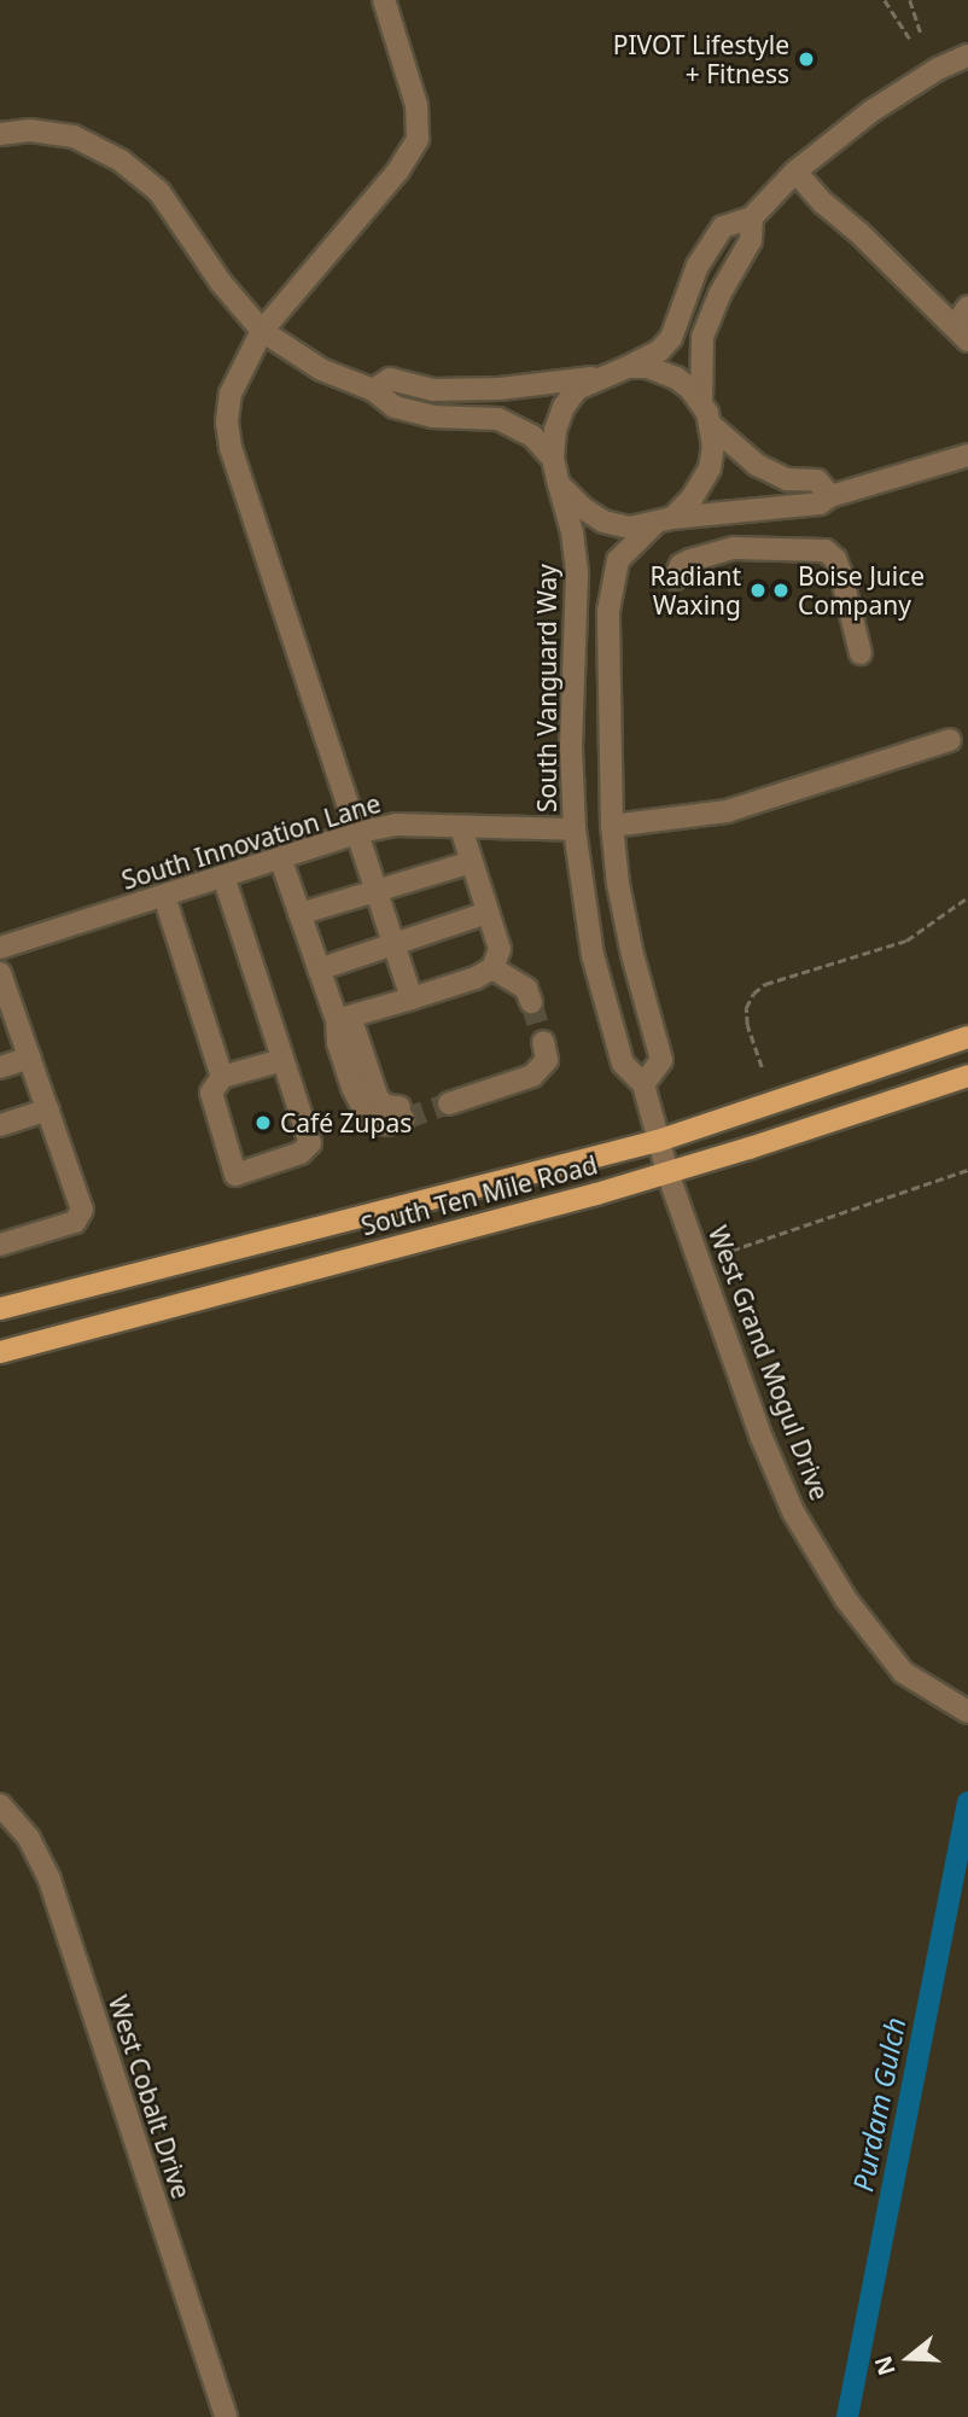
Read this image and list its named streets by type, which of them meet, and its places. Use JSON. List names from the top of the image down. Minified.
{"streets":{"main road":["South Ten Mile Road"],"street":["South Vanguard Way","South Innovation Lane","West Grand Mogul Drive","West Cobalt Drive"]},"crossings":[["South Vanguard Way","South Innovation Lane"],["South Vanguard Way","South Ten Mile Road"],["South Vanguard Way","West Grand Mogul Drive"],["South Ten Mile Road","West Grand Mogul Drive"]],"water":["Purdam Gulch"],"places":["PIVOT Lifestyle + Fitness","Radiant Waxing","Boise Juice Company","Café Zupas"],"north":"left"}
